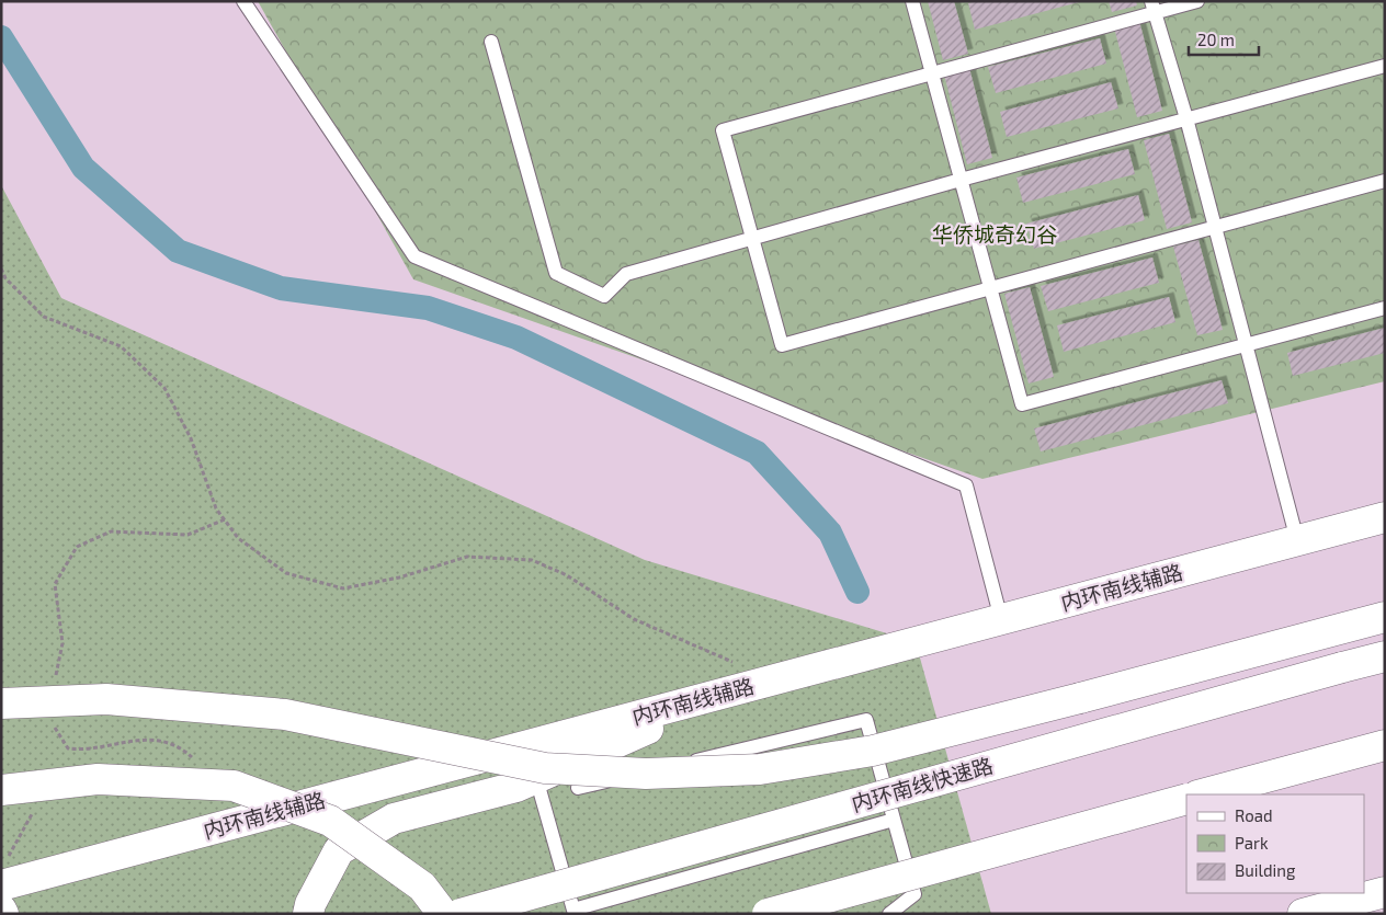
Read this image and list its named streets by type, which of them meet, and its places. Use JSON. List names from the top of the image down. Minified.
{"streets":{"main road":["内环南线辅路","内环南线快速路"]},"parks":["华侨城奇幻谷"],"legend":["Road","Park","Building"],"scale_bar":"20 m"}
